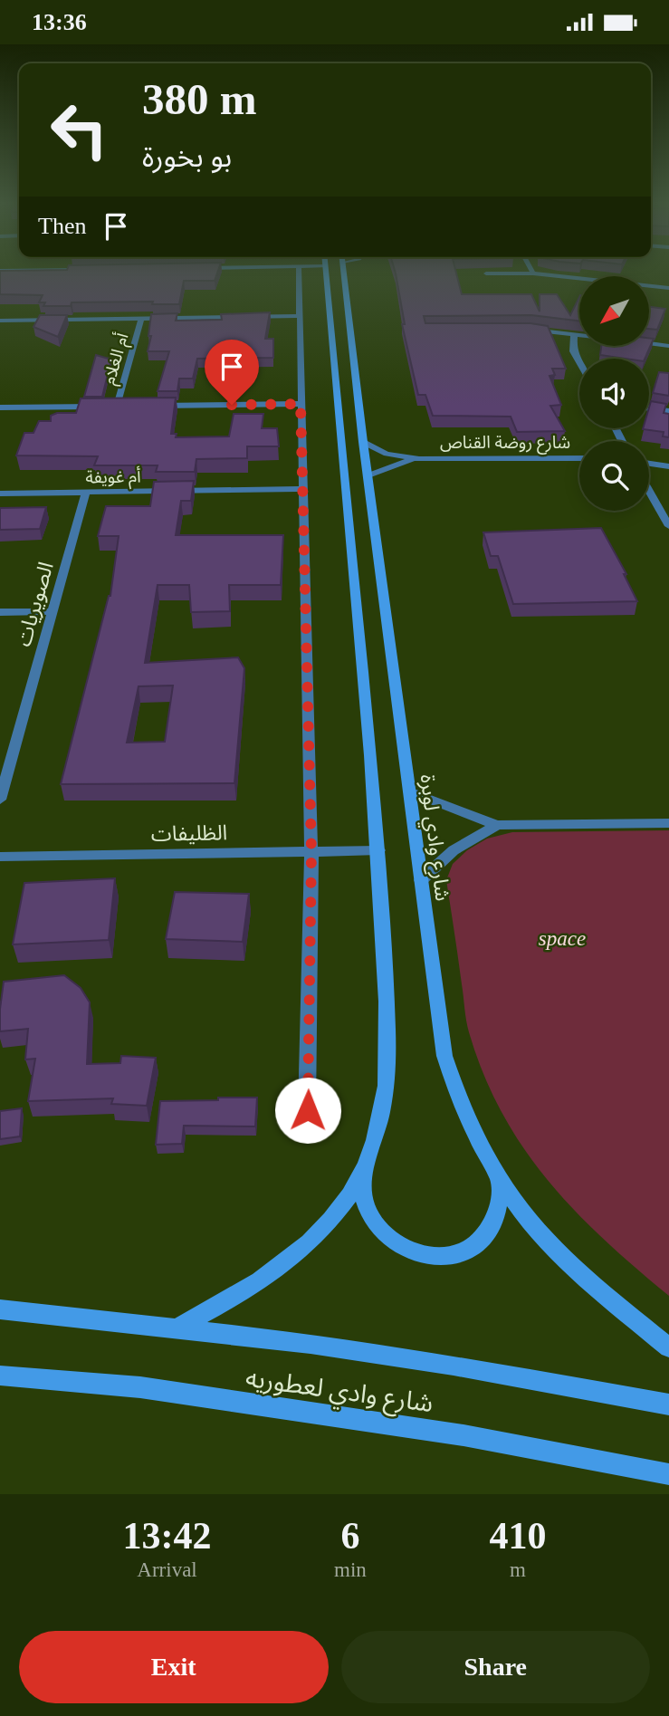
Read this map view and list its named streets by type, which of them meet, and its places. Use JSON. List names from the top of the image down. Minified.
{"streets":{"street":["أم الغلام","شارع روضة القناص","أم غويفة","الصويريات","الظليفات","شارع وادي لوبرة","شارع وادي لعطوريه"]},"crossings":[["شارع روضة القناص","شارع وادي لوبرة"],["أم غويفة","الصويريات"]],"parks":["space"],"north":"bottom left","page":{"status":"13:36","turn":["380 m","بو بخورة"],"then":"Then","eta":["13:42","Arrival","6","min","410","m"],"buttons":["Exit","Share"]}}
